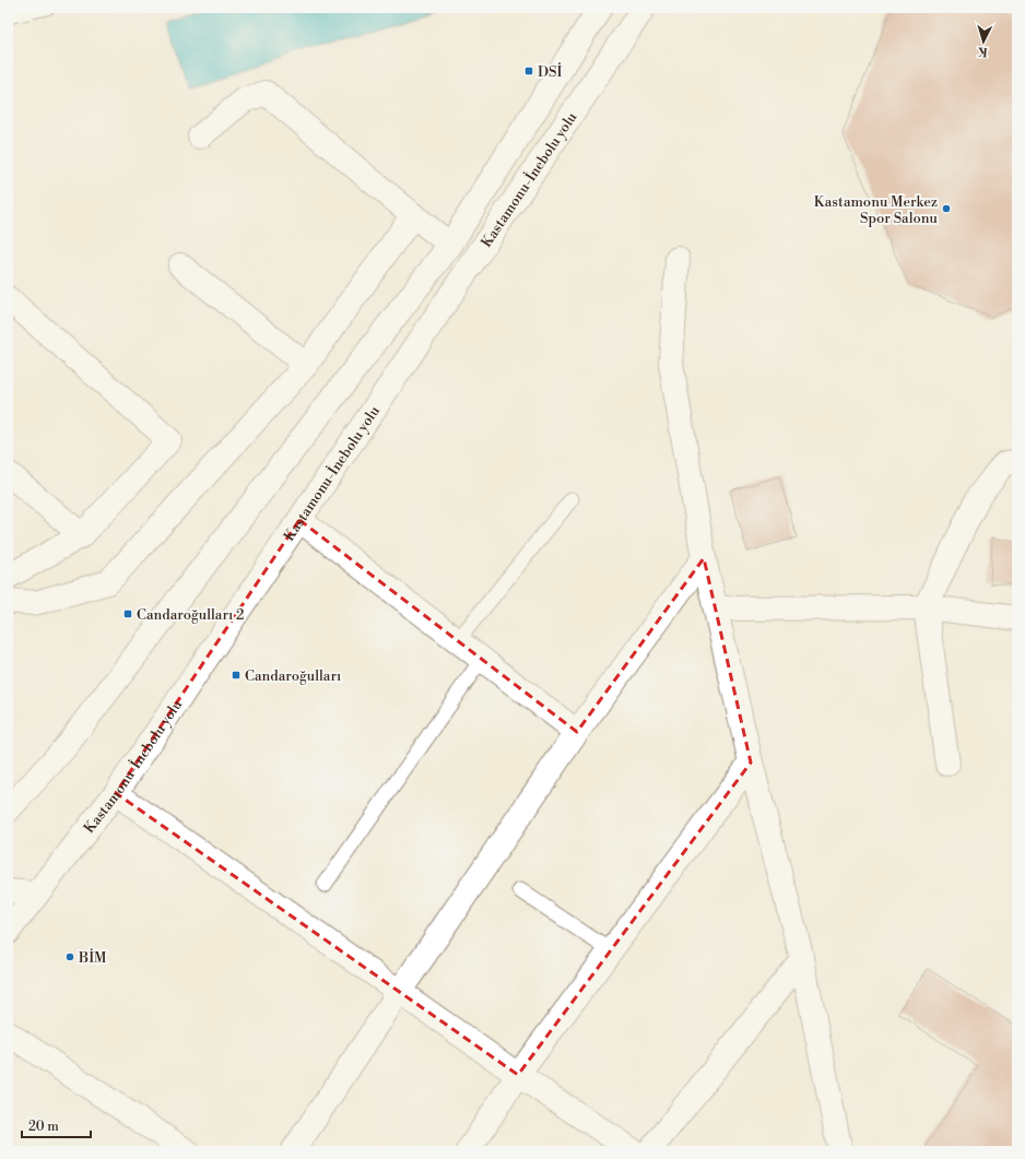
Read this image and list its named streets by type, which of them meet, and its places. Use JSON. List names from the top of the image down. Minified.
{"streets":{"street":["Kastamonu-İnebolu yolu"]},"places":{"transit":["DSİ","Candaroğulları 2","Candaroğulları"],"other":["Kastamonu Merkez Spor Salonu","BİM"]},"scale_bar":"20 m","north":"bottom"}
